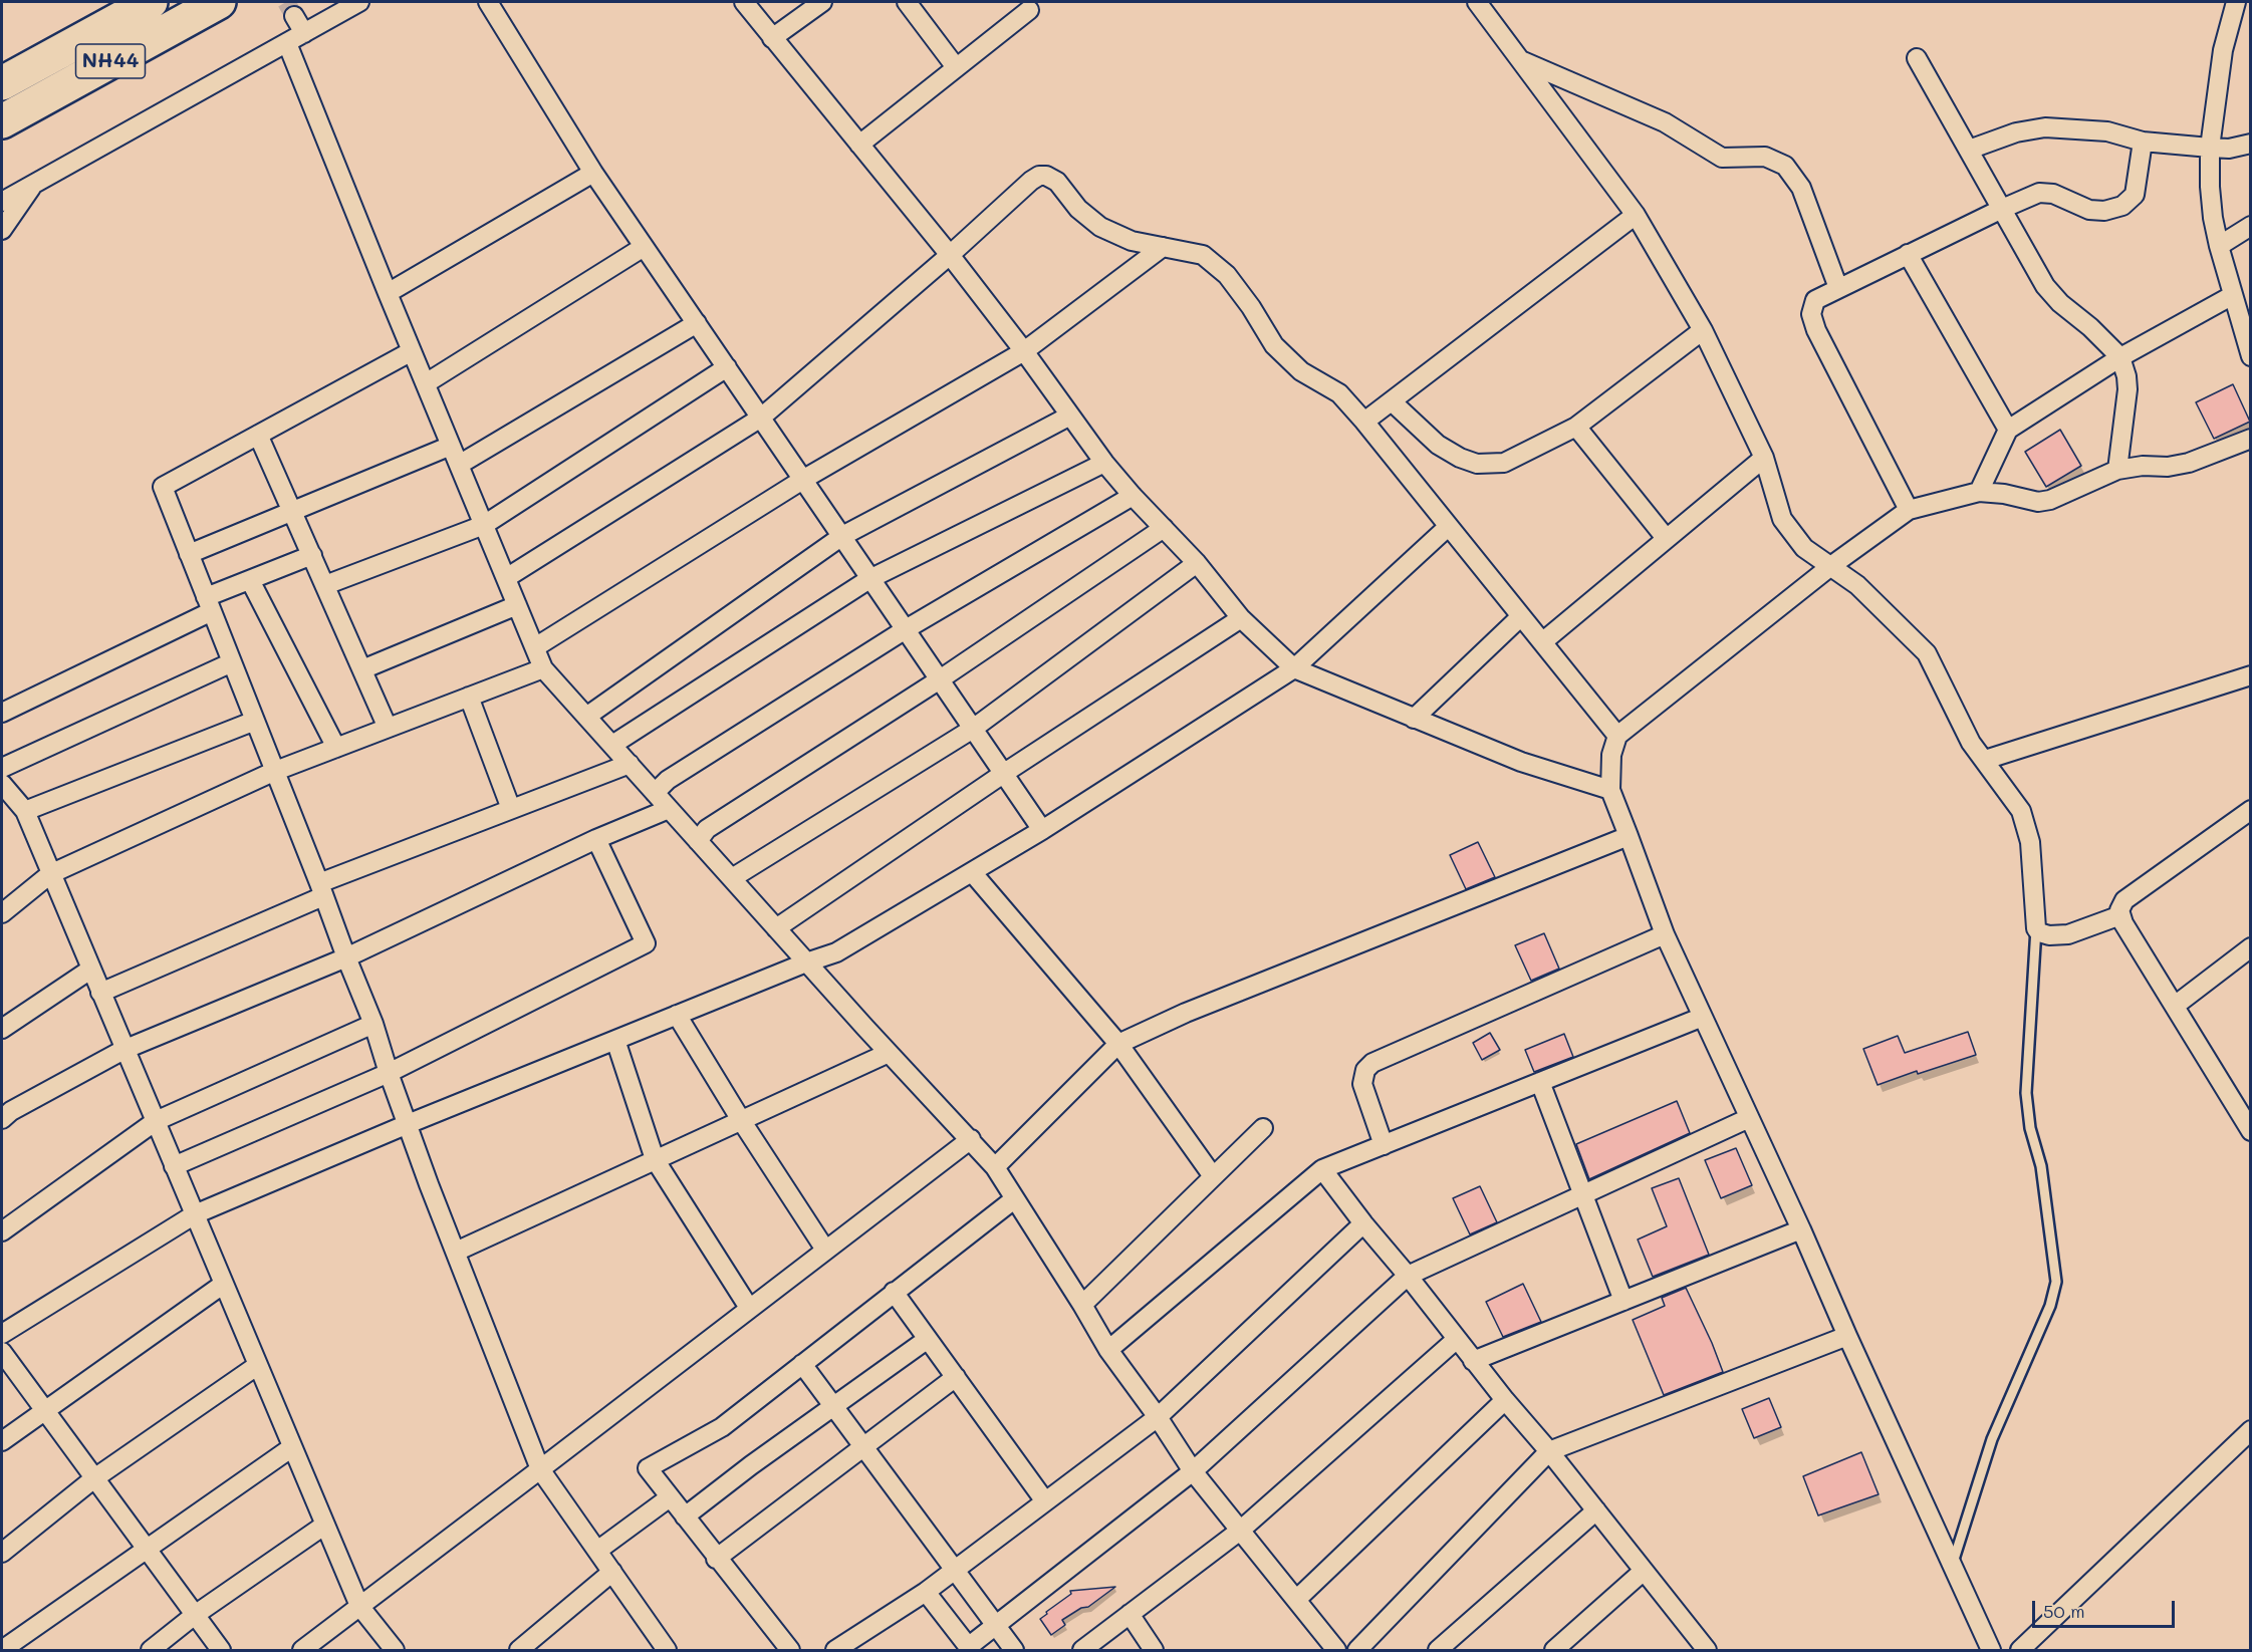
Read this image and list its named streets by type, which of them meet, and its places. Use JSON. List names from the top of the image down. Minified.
{"streets":{"highway":["NH44"]},"scale_bar":"50 m"}
